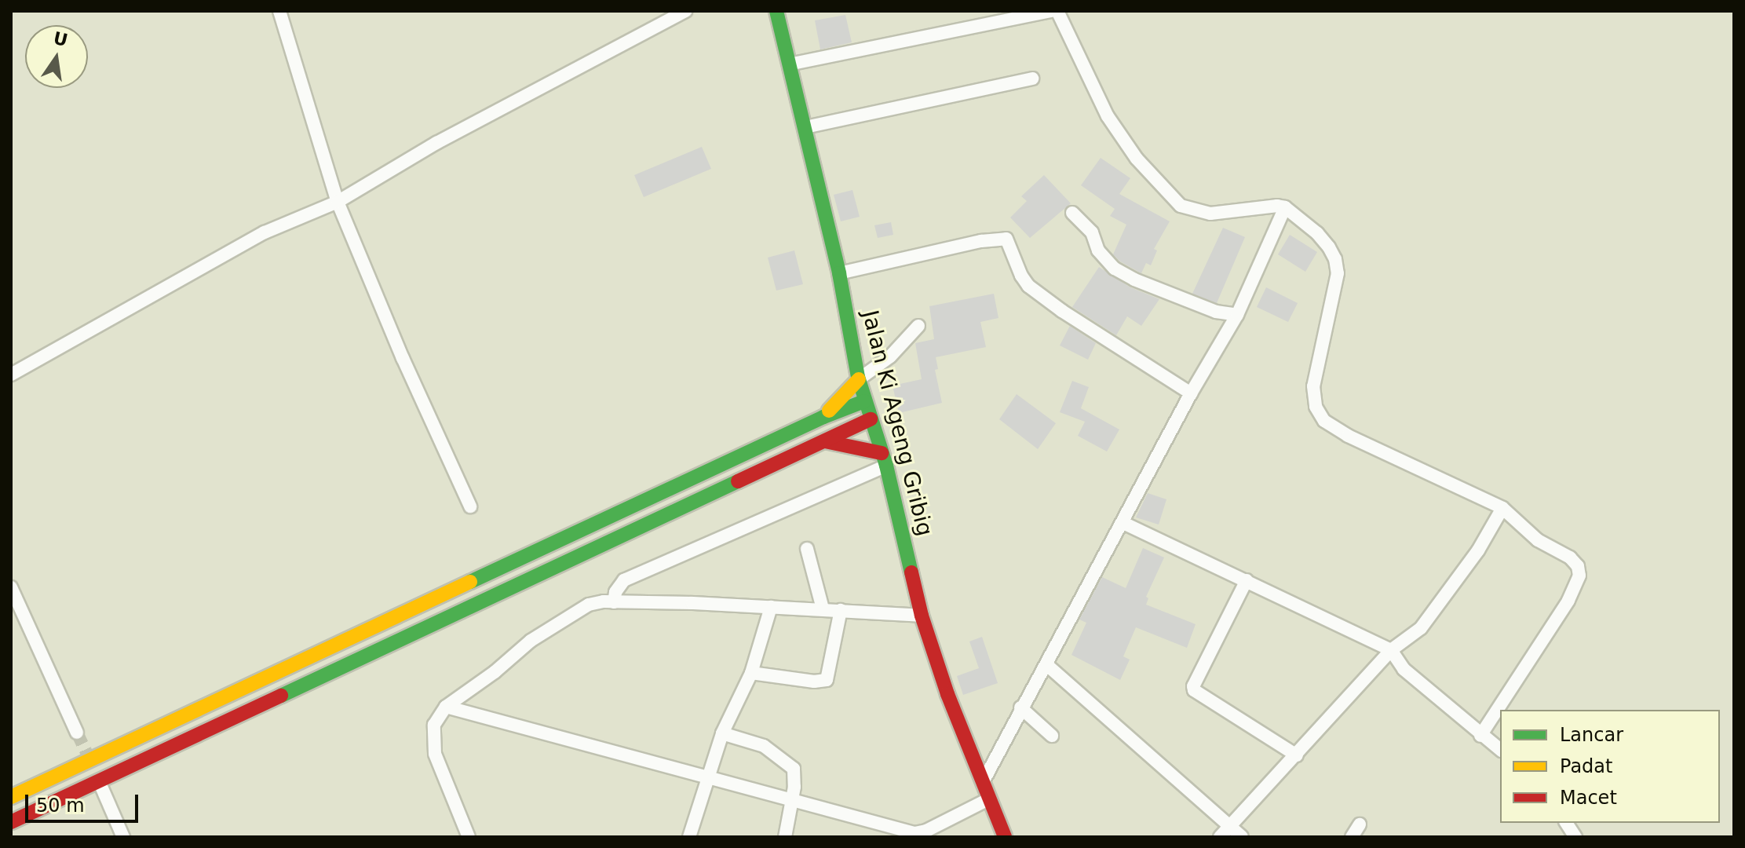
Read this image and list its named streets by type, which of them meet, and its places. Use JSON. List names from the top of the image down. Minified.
{"streets":{"main road":["Jalan Ki Ageng Gribig"]},"legend":["Lancar","Padat","Macet"],"scale_bar":"50 m","north":"top"}
